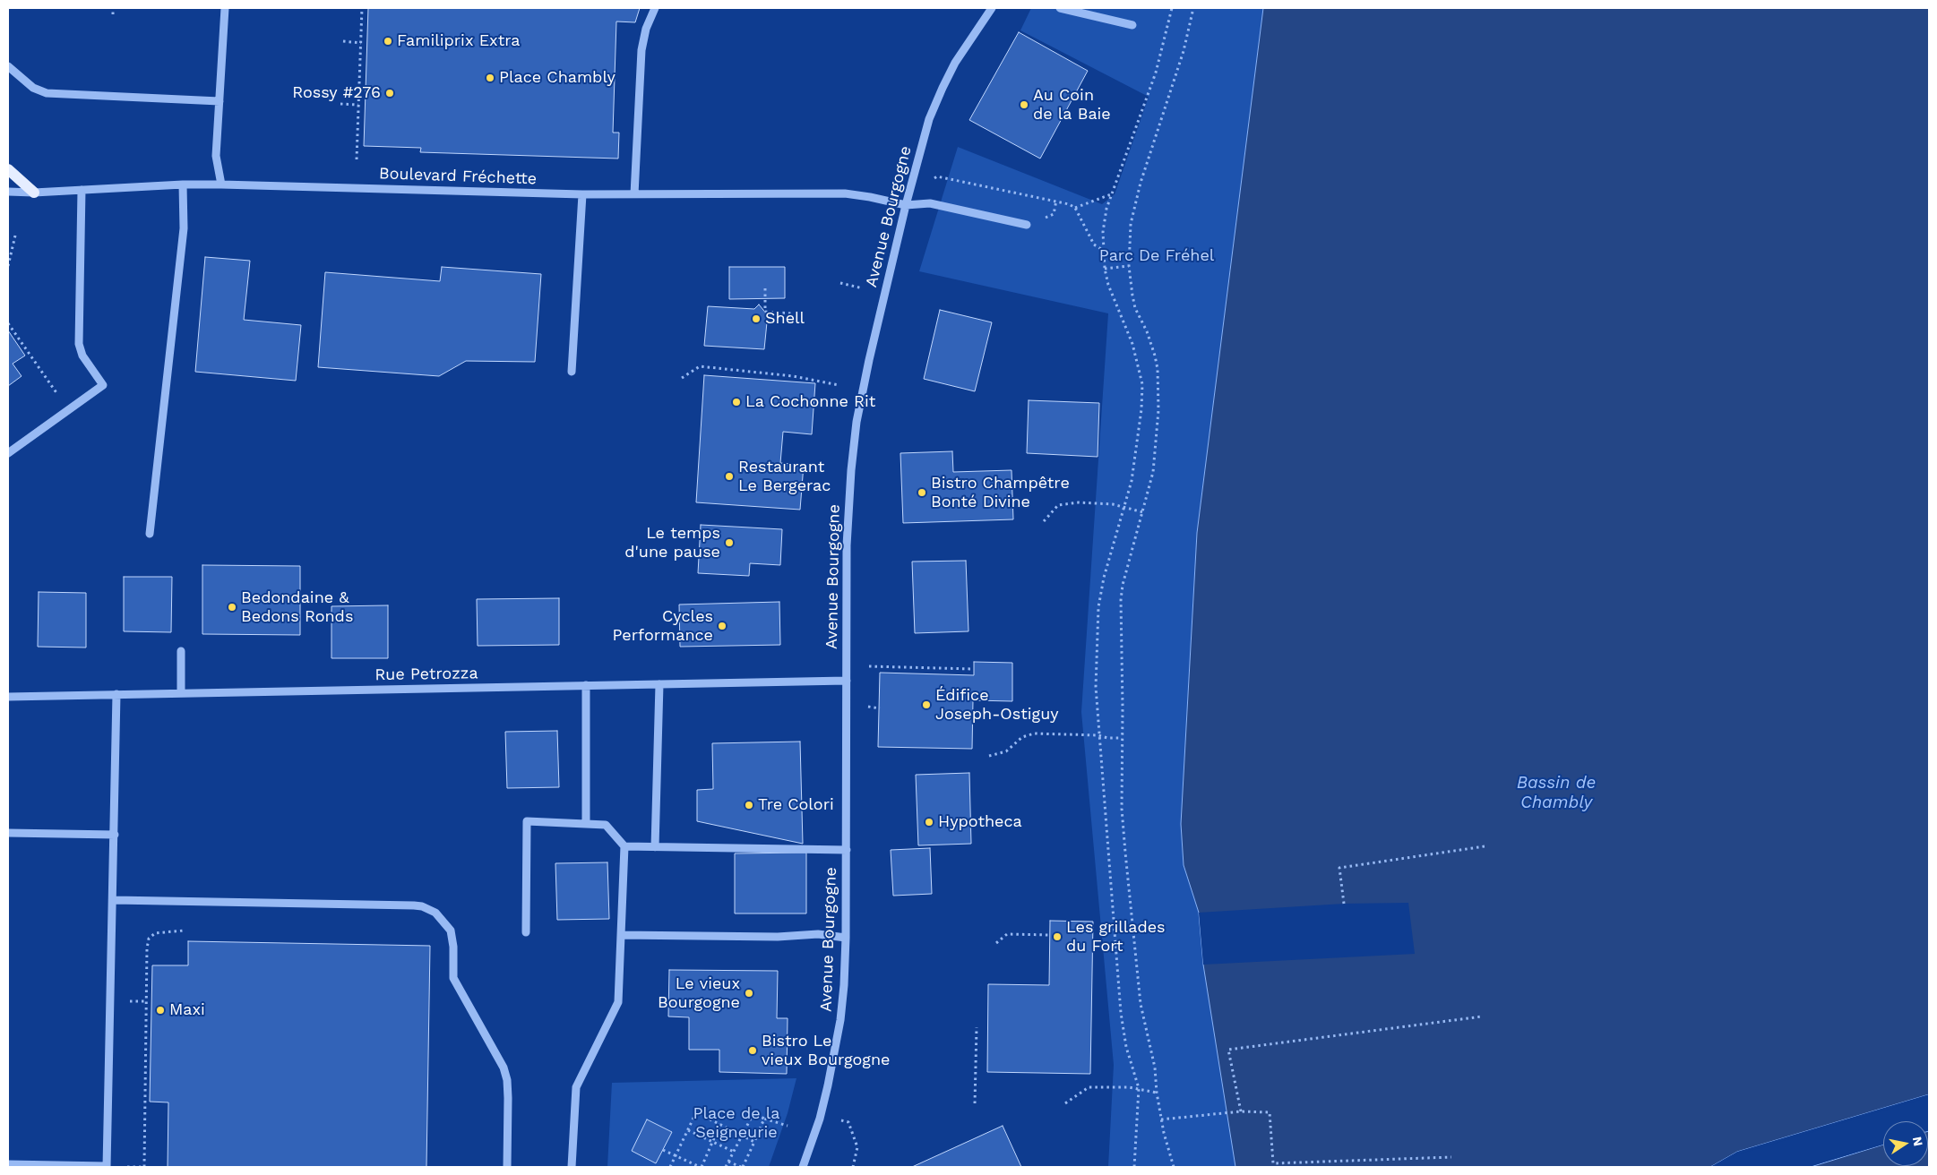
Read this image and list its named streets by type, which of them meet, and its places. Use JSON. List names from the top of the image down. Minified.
{"streets":{"street":["Boulevard Fréchette","Avenue Bourgogne","Rue Petrozza"]},"crossings":[["Boulevard Fréchette","Avenue Bourgogne"],["Avenue Bourgogne","Rue Petrozza"]],"water":["Bassin de Chambly"],"parks":["Parc De Fréhel","Place de la Seigneurie"],"places":["Familiprix Extra","Place Chambly","Rossy #276","Au Coin de la Baie","Shell","La Cochonne Rit","Restaurant Le Bergerac","Bistro Champêtre Bonté Divine","Le temps d'une pause","Bedondaine & Bedons Ronds","Cycles Performance","Édifice Joseph-Ostiguy","Tre Colori","Hypotheca","Les grillades du Fort","Le vieux Bourgogne","Maxi","Bistro Le vieux Bourgogne"],"north":"right"}
